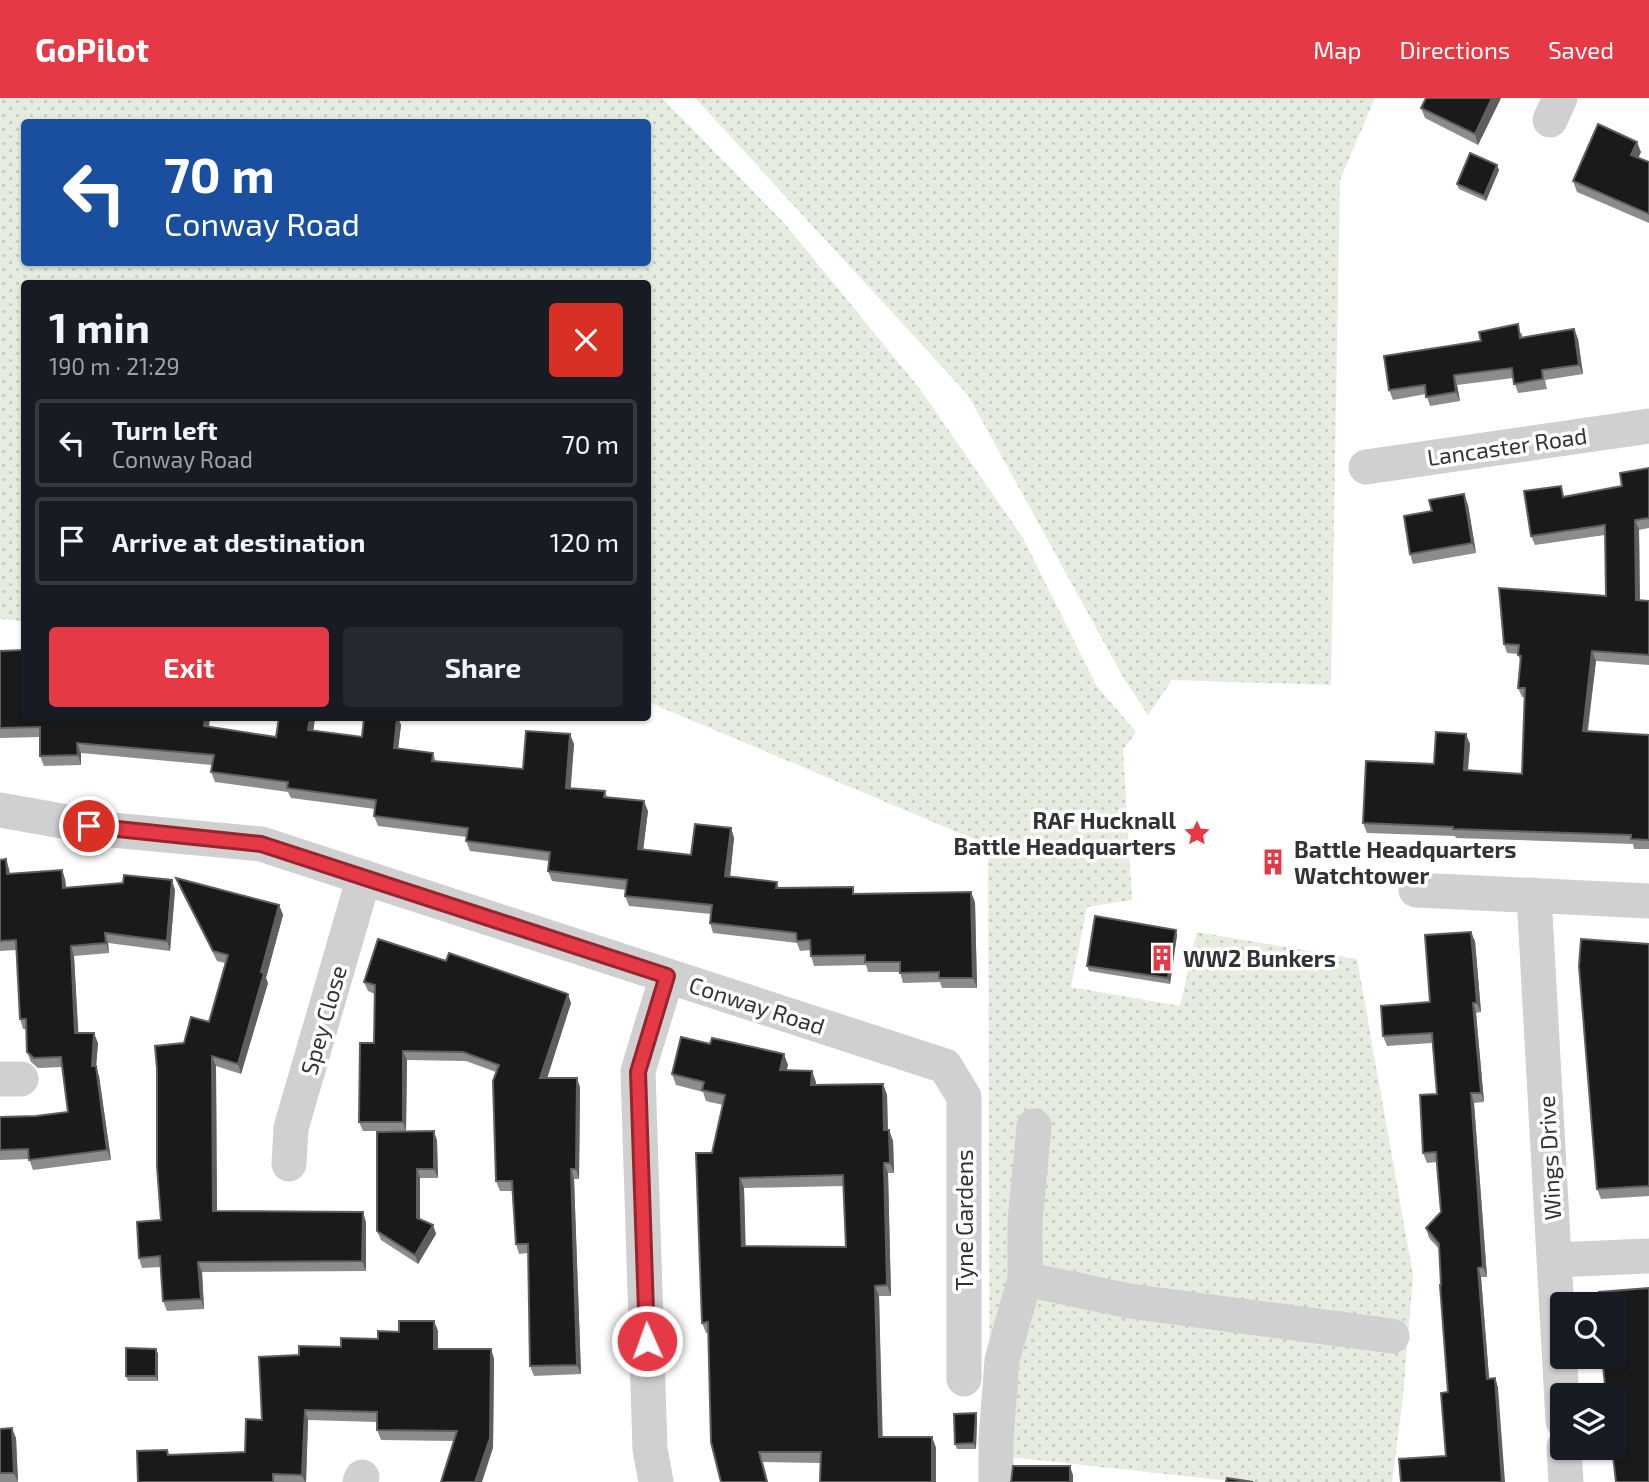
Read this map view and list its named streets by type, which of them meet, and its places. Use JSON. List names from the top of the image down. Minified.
{"streets":{"street":["Lancaster Road","Conway Road","Spey Close","Wings Drive","Tyne Gardens"]},"crossings":[["Conway Road","Spey Close"],["Conway Road","Tyne Gardens"]],"places":{"place":["RAF Hucknall Battle Headquarters"],"building":["Battle Headquarters Watchtower","WW2 Bunkers"]},"page":{"header":"GoPilot","nav":["Map","Directions","Saved"],"turn":["70 m","Conway Road"],"heading":["1 min","190 m · 21:29"],"list":[{"name":"Turn left","note":"Conway Road","value":"70 m"},{"name":"Arrive at destination","value":"120 m"}],"buttons":["Exit","Share"]}}
